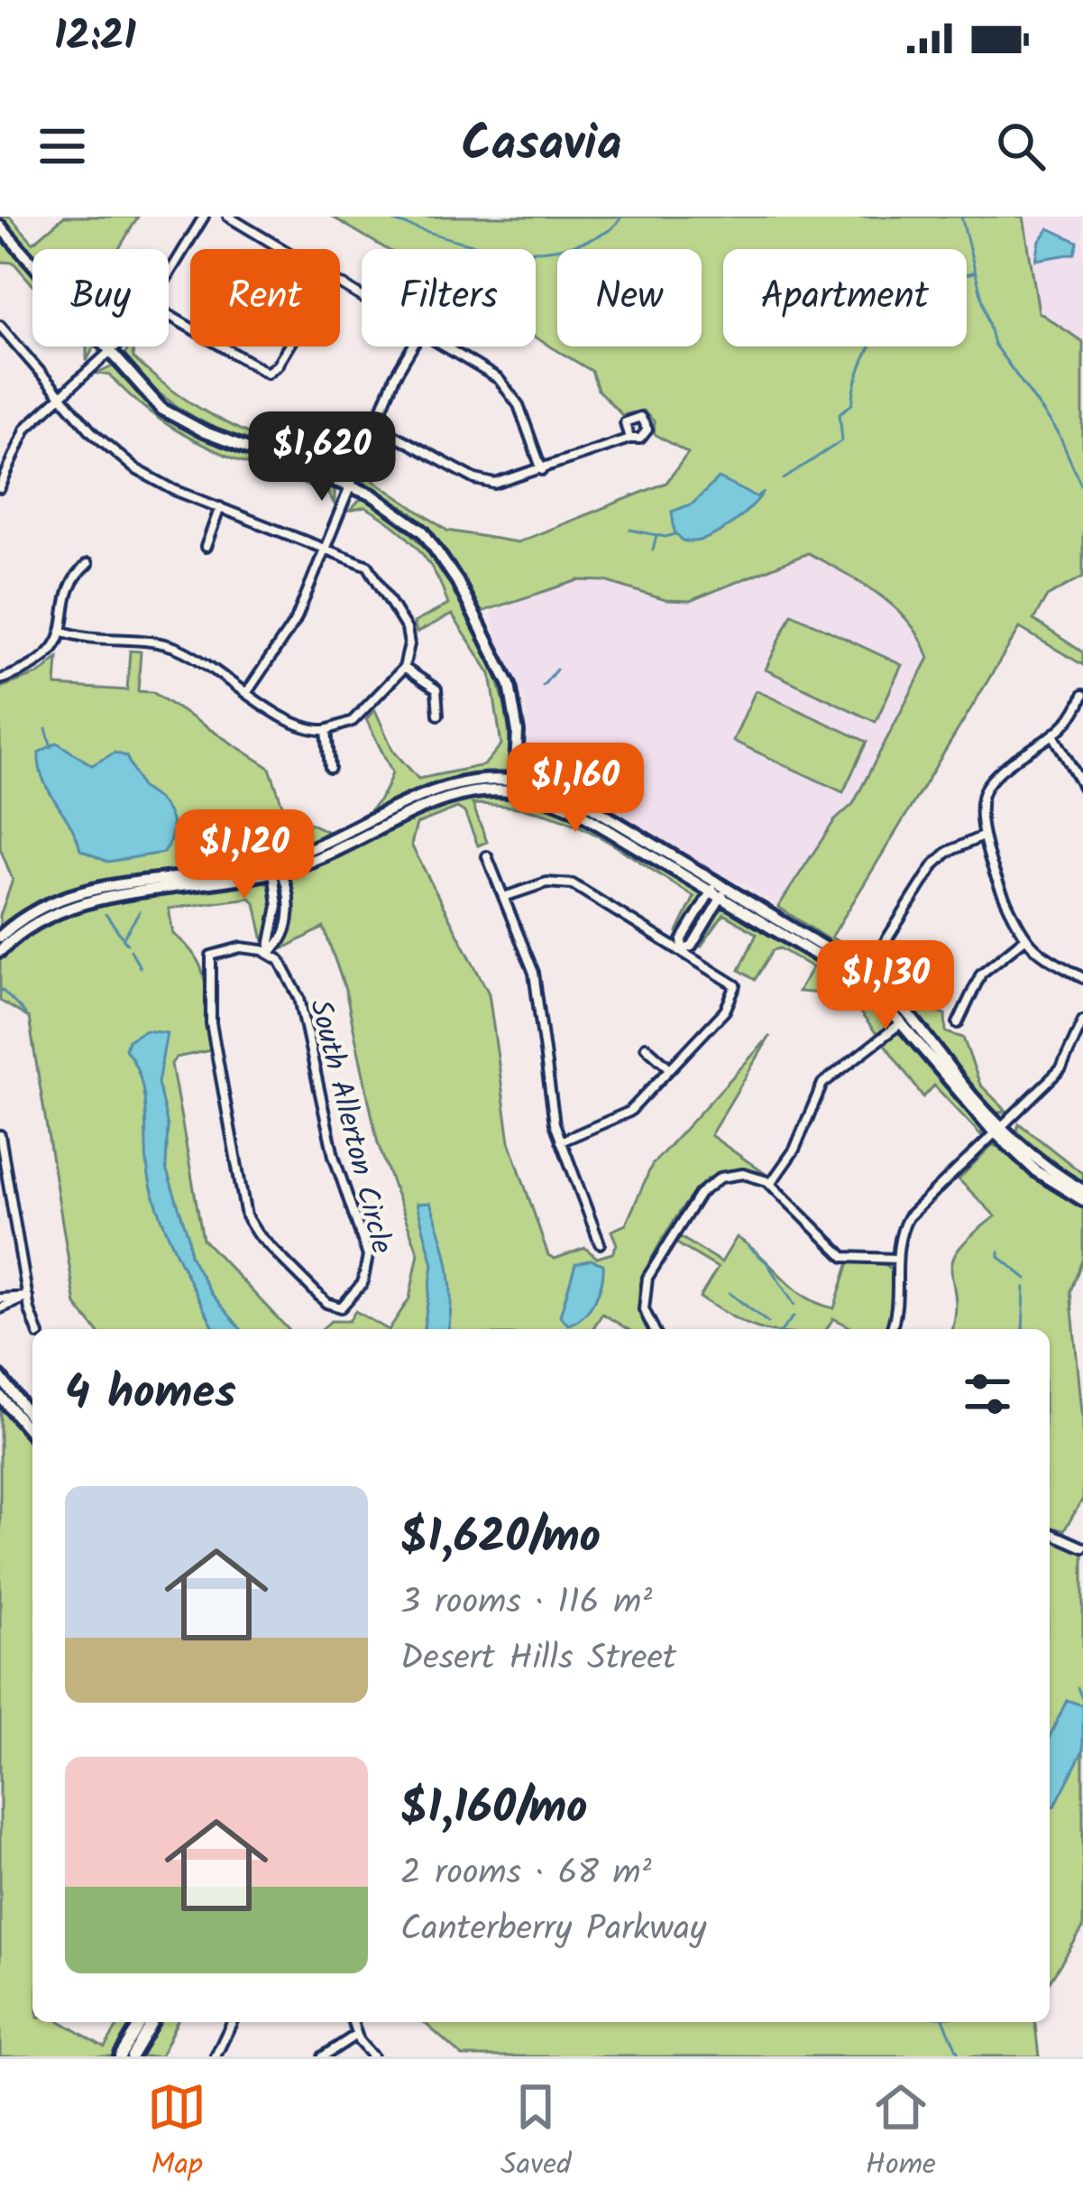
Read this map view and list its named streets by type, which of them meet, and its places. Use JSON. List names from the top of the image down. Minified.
{"streets":{"street":["South Allerton Circle"]},"page":{"status":"12:21","header":"Casavia","chip":["Buy","Rent","Filters","New","Apartment"],"price":["$1,620","$1,160","$1,120","$1,130"],"heading":"4 homes","list":[{"name":"$1,620/mo","note":"3 rooms · 116 m² · Desert Hills Street"},{"name":"$1,160/mo","note":"2 rooms · 68 m² · Canterberry Parkway"}],"tabs":["Map","Saved","Home"]}}
